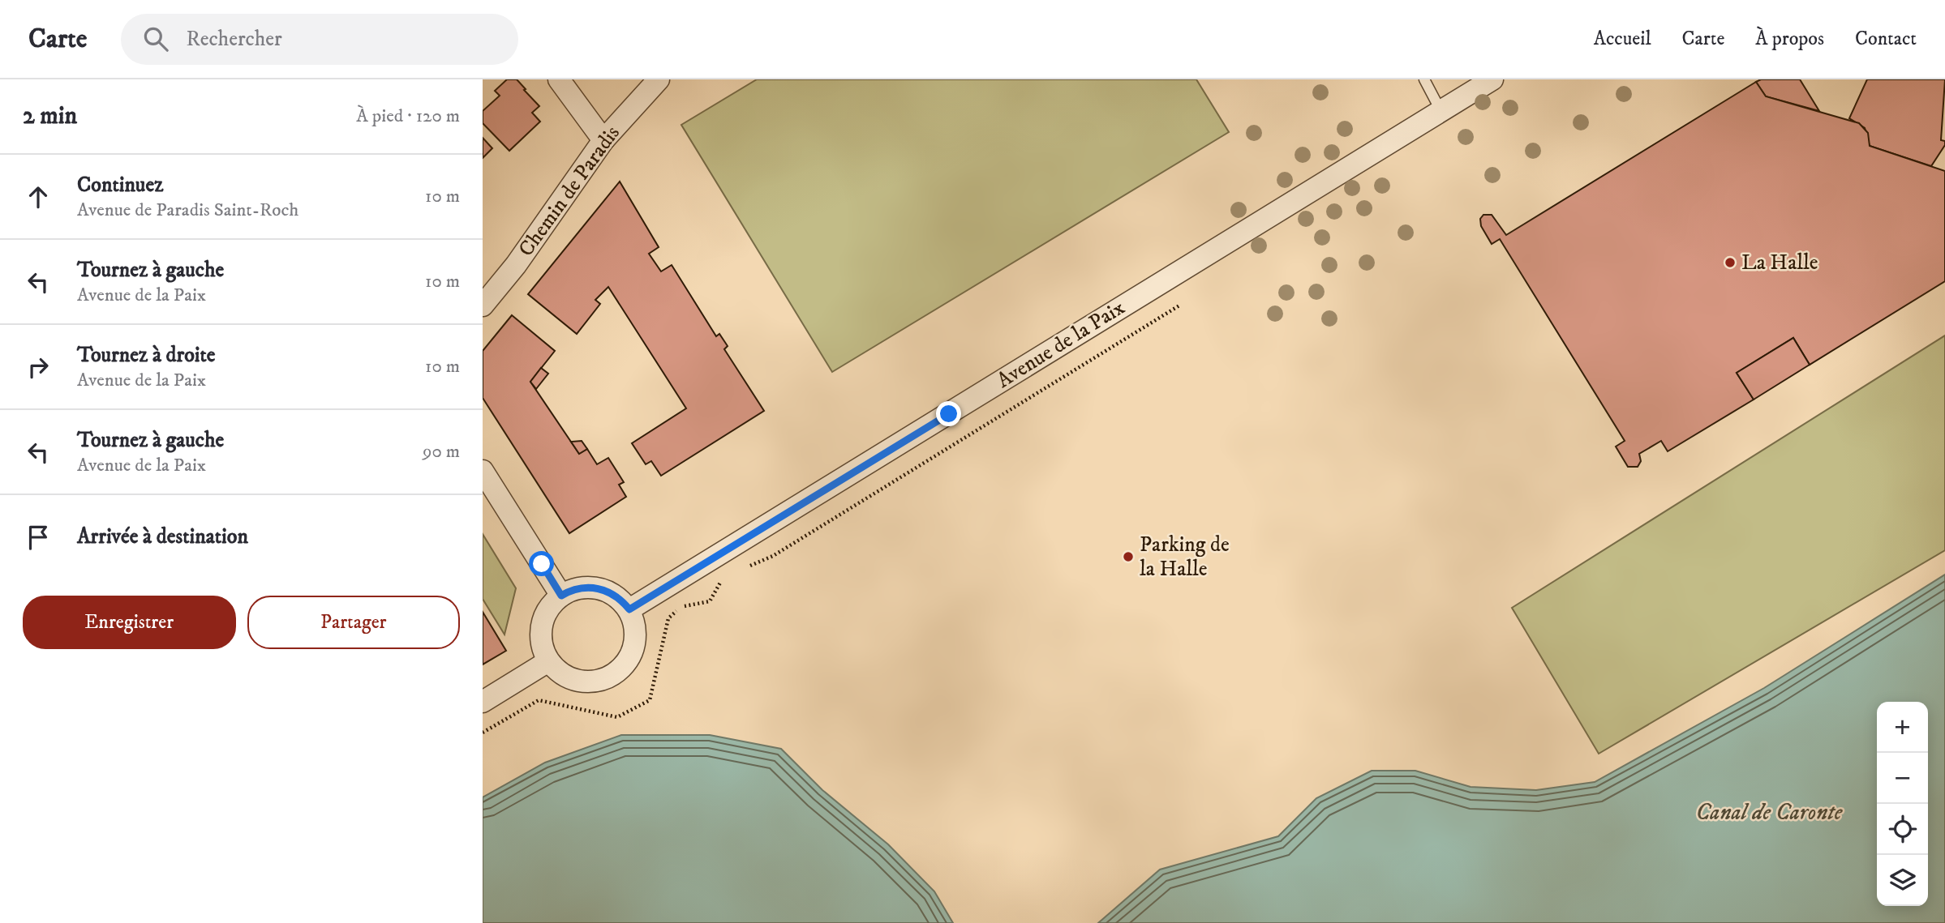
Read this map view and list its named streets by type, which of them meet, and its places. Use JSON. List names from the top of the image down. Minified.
{"streets":{"street":["Chemin de Paradis","Avenue de la Paix"]},"water":["Canal de Caronte"],"places":["La Halle","Parking de la Halle"],"page":{"header":"Carte","search":"Rechercher","nav":["Accueil","Carte","À propos","Contact"],"heading":["2 min","À pied · 120 m"],"list":[["Continuez","Avenue de Paradis Saint-Roch","10 m"],["Tournez à gauche","Avenue de la Paix","10 m"],["Tournez à droite","Avenue de la Paix","10 m"],["Tournez à gauche","Avenue de la Paix","90 m"],"Arrivée à destination"],"buttons":["Enregistrer","Partager"],"map_buttons":["+","−"]}}
